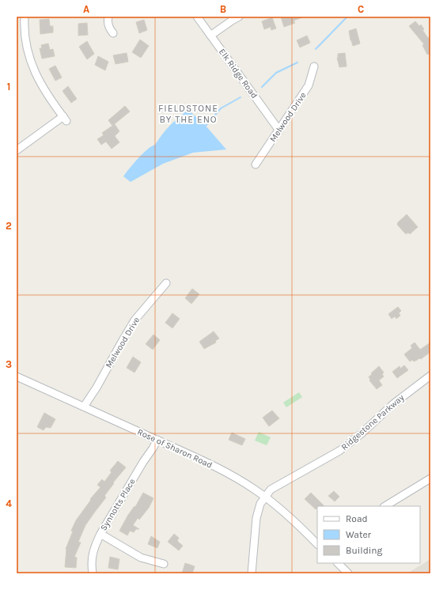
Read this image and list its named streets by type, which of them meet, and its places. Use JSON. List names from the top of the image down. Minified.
{"streets":{"street":["Elk Ridge Road","Melwood Drive","Ridgestone Parkway","Rose of Sharon Road","Synnotts Place"]},"crossings":[["Elk Ridge Road","Melwood Drive"],["Melwood Drive","Rose of Sharon Road"],["Ridgestone Parkway","Rose of Sharon Road"],["Rose of Sharon Road","Synnotts Place"]],"districts":["FIELDSTONE BY THE ENO"],"legend":["Road","Water","Building"],"grid":{"columns":["A","B","C"],"rows":["1","2","3","4"]}}
